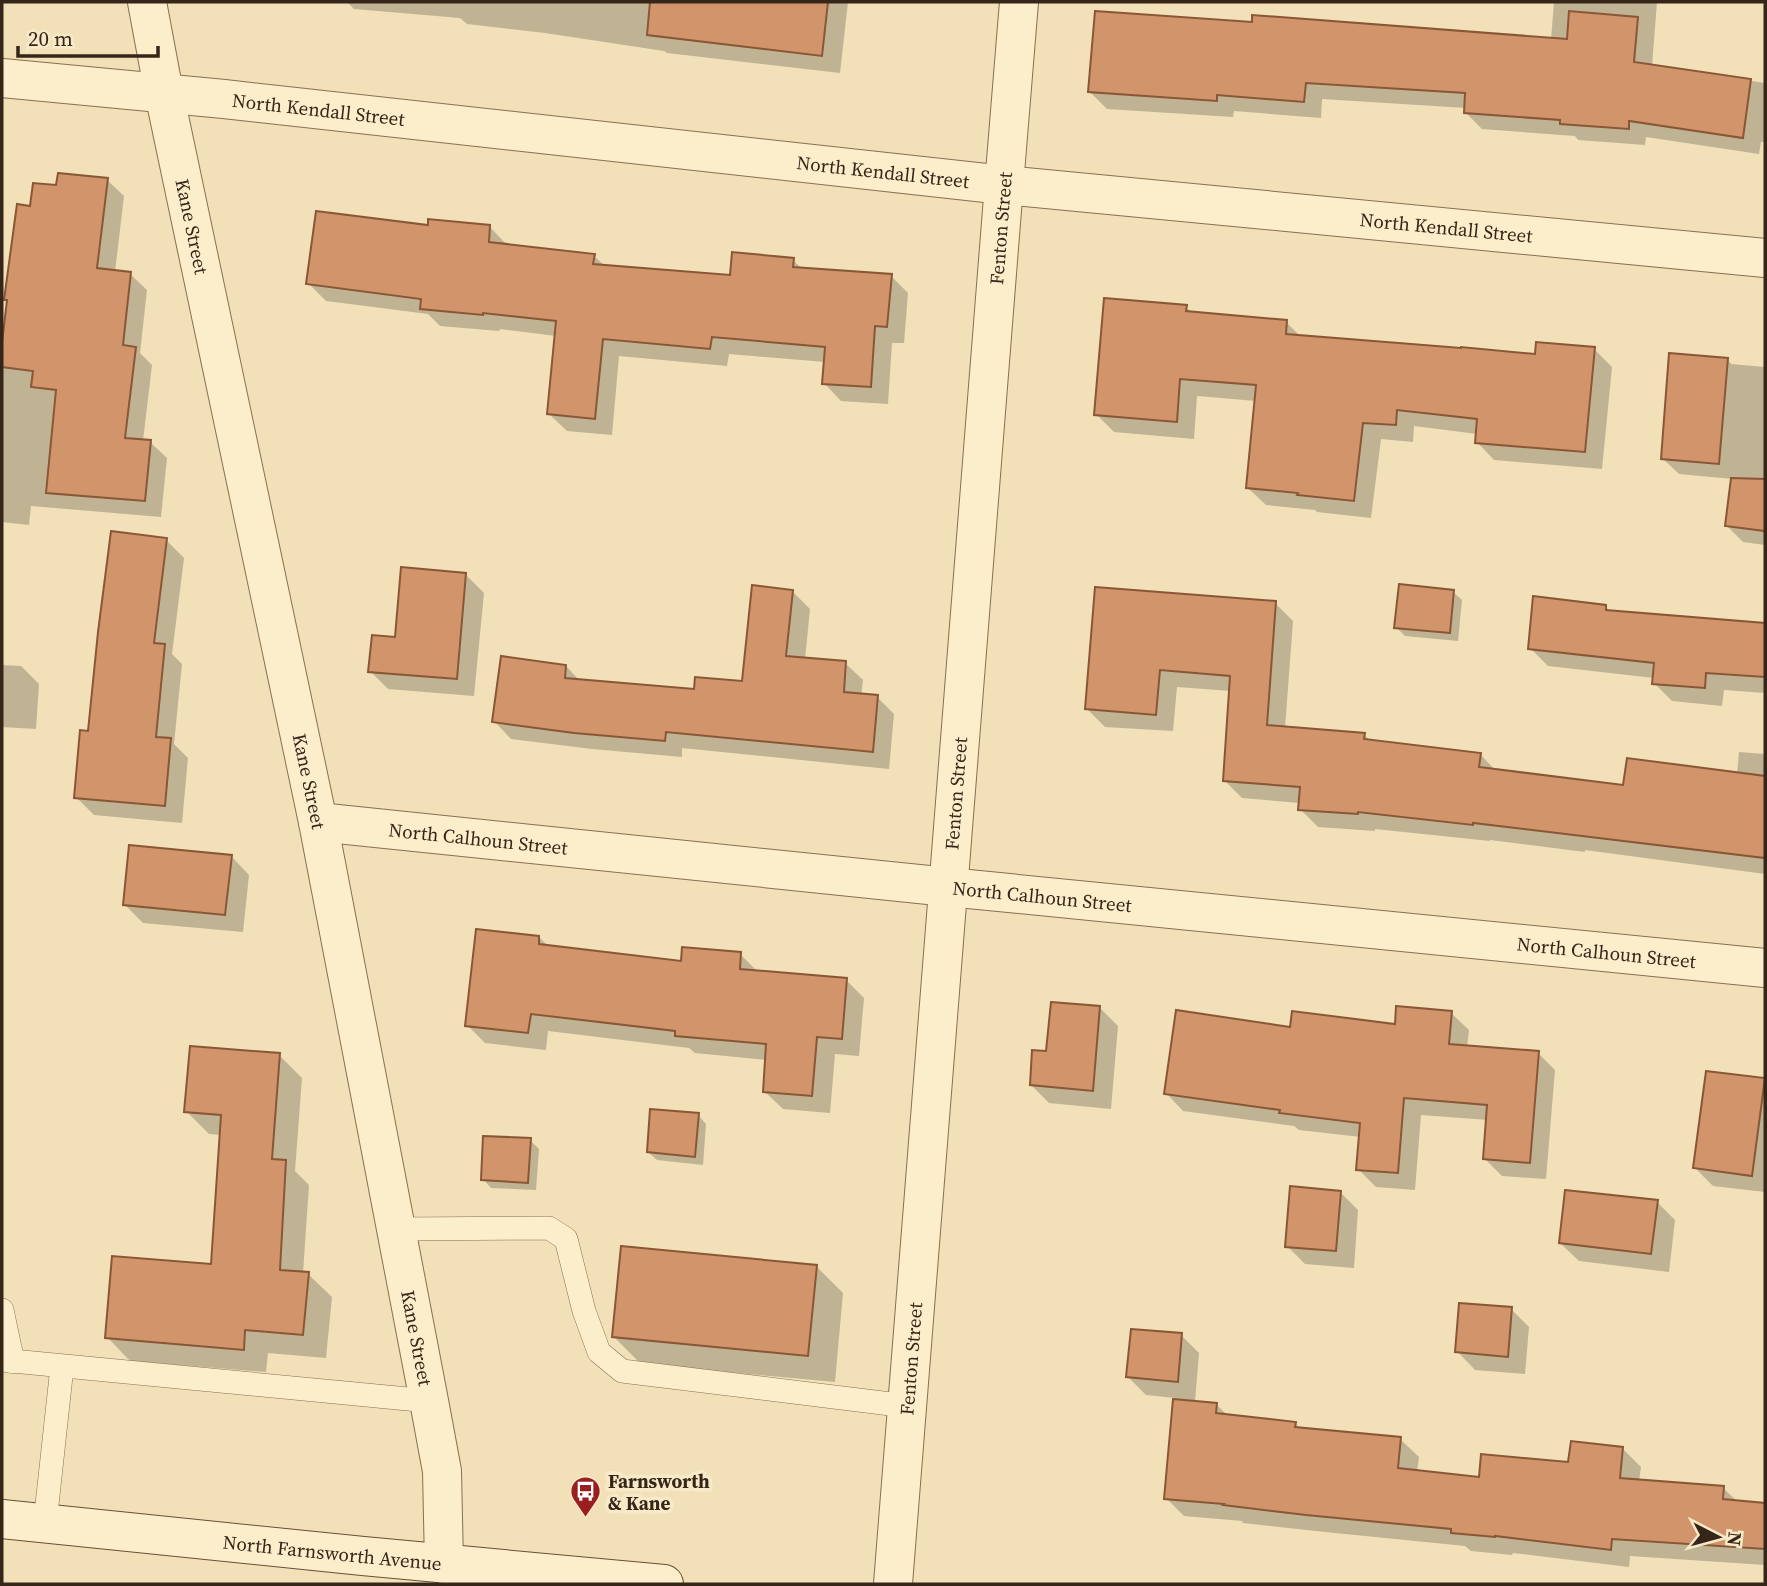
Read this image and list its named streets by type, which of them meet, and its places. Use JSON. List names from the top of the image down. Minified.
{"streets":{"street":["North Kendall Street","Kane Street","Fenton Street","North Calhoun Street","North Farnsworth Avenue"]},"crossings":[["North Kendall Street","Kane Street"],["North Kendall Street","Fenton Street"],["Kane Street","North Calhoun Street"],["Kane Street","North Farnsworth Avenue"],["Fenton Street","North Calhoun Street"]],"places":{"bus stop":["Farnsworth & Kane"]},"scale_bar":"20 m","north":"right"}
